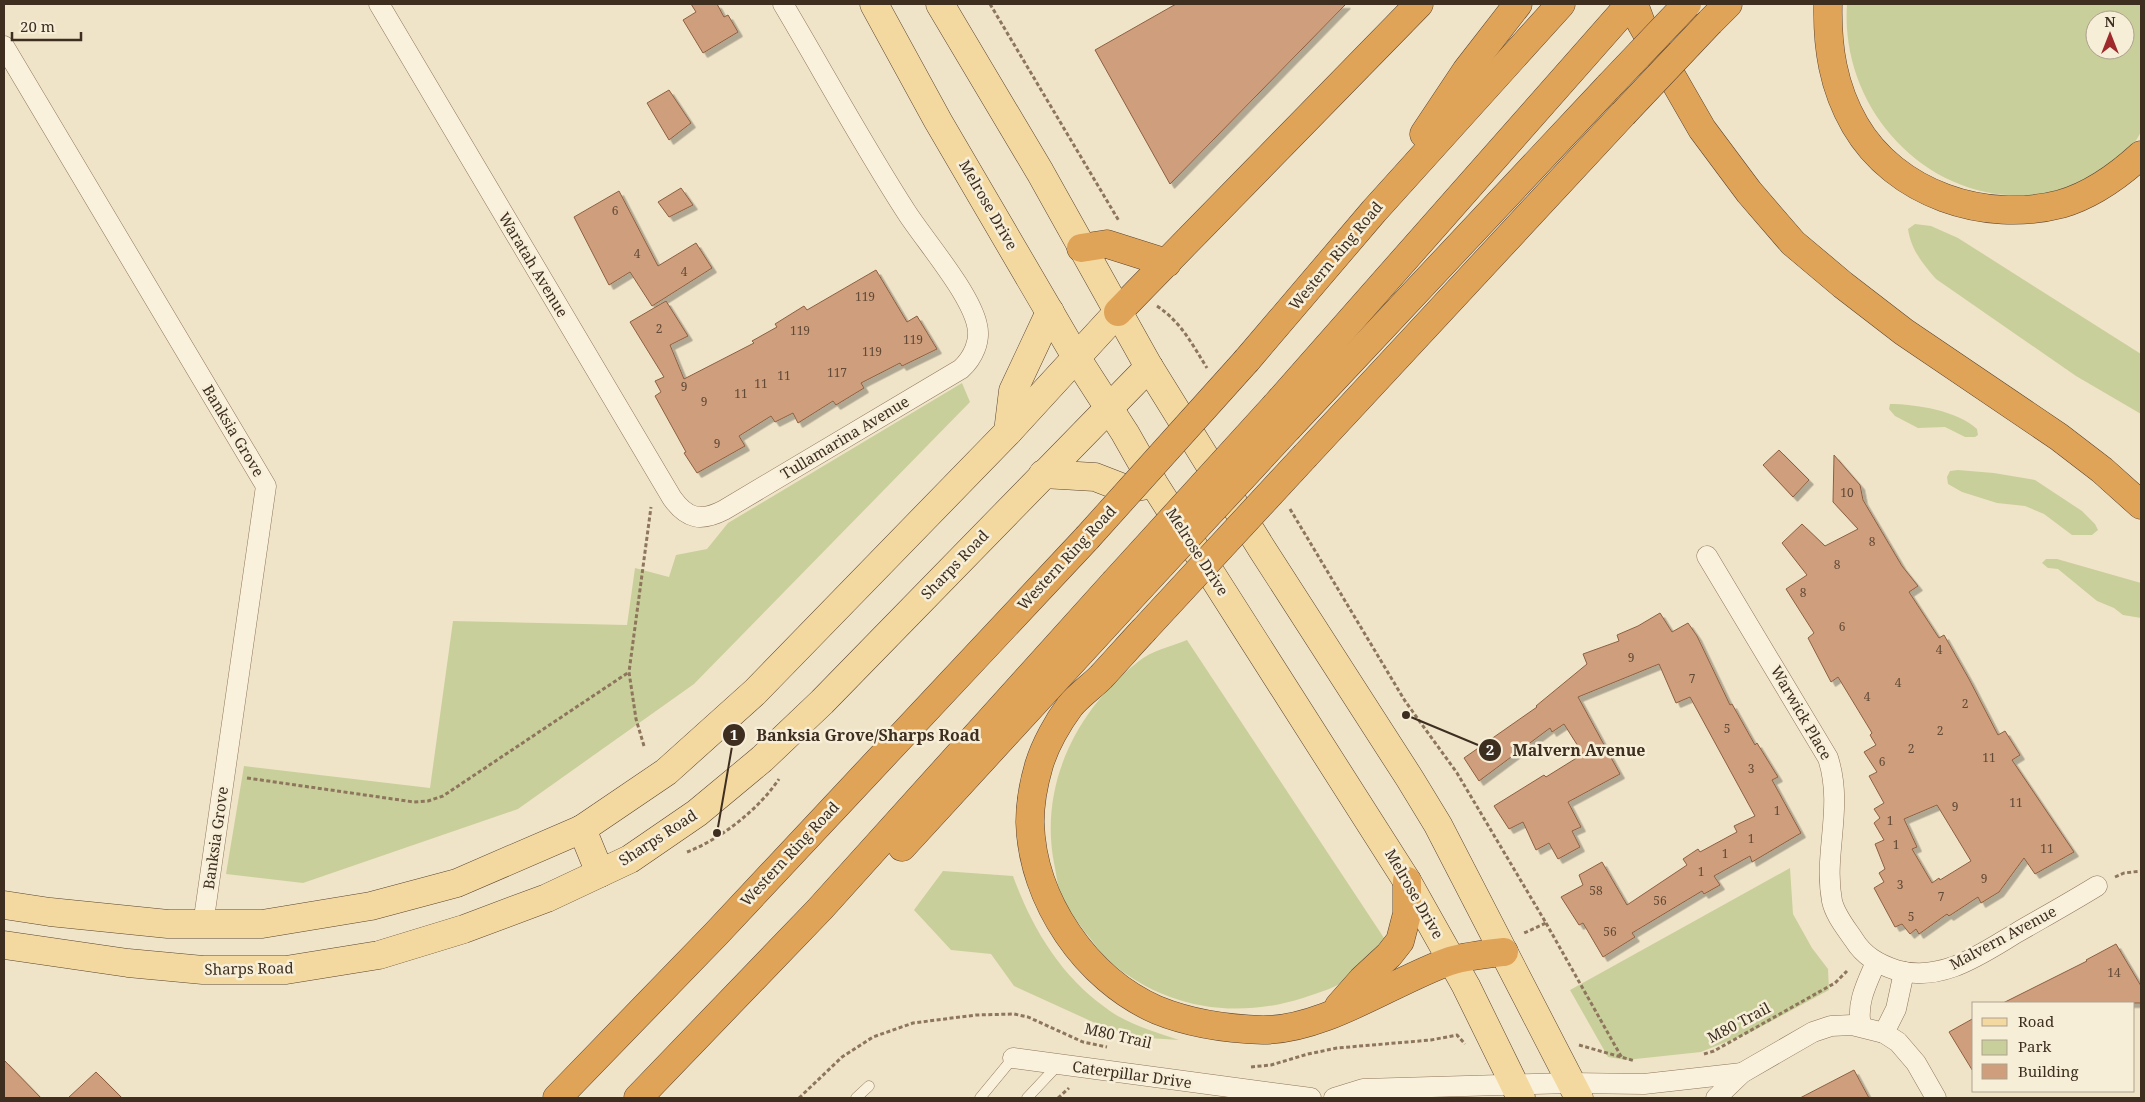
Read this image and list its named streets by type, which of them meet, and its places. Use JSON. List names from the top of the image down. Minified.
{"streets":{"highway":["Western Ring Road"],"main road":["Melrose Drive","Sharps Road"],"street":["Waratah Avenue","Banksia Grove","Tullamarina Avenue","Warwick Place","Malvern Avenue","Caterpillar Drive"],"path":["M80 Trail"]},"crossings":[["Melrose Drive","Sharps Road"],["Waratah Avenue","Tullamarina Avenue"],["Warwick Place","Malvern Avenue"],["Warwick Place","M80 Trail"],["Malvern Avenue","M80 Trail"]],"places":["Malvern Avenue","Banksia Grove/Sharps Road"],"house_numbers":["6","4","4","119","2","119","119","119","117","11","11","9","11","9","9","10","8","8","8","6","4","9","7","4","4","2","5","2","2","11","6","3","11","9","1","1","1","1","11","1","1","9","3","58","7","56","5","56","14"],"legend":["Road","Park","Building"],"scale_bar":"20 m","north":"top"}
